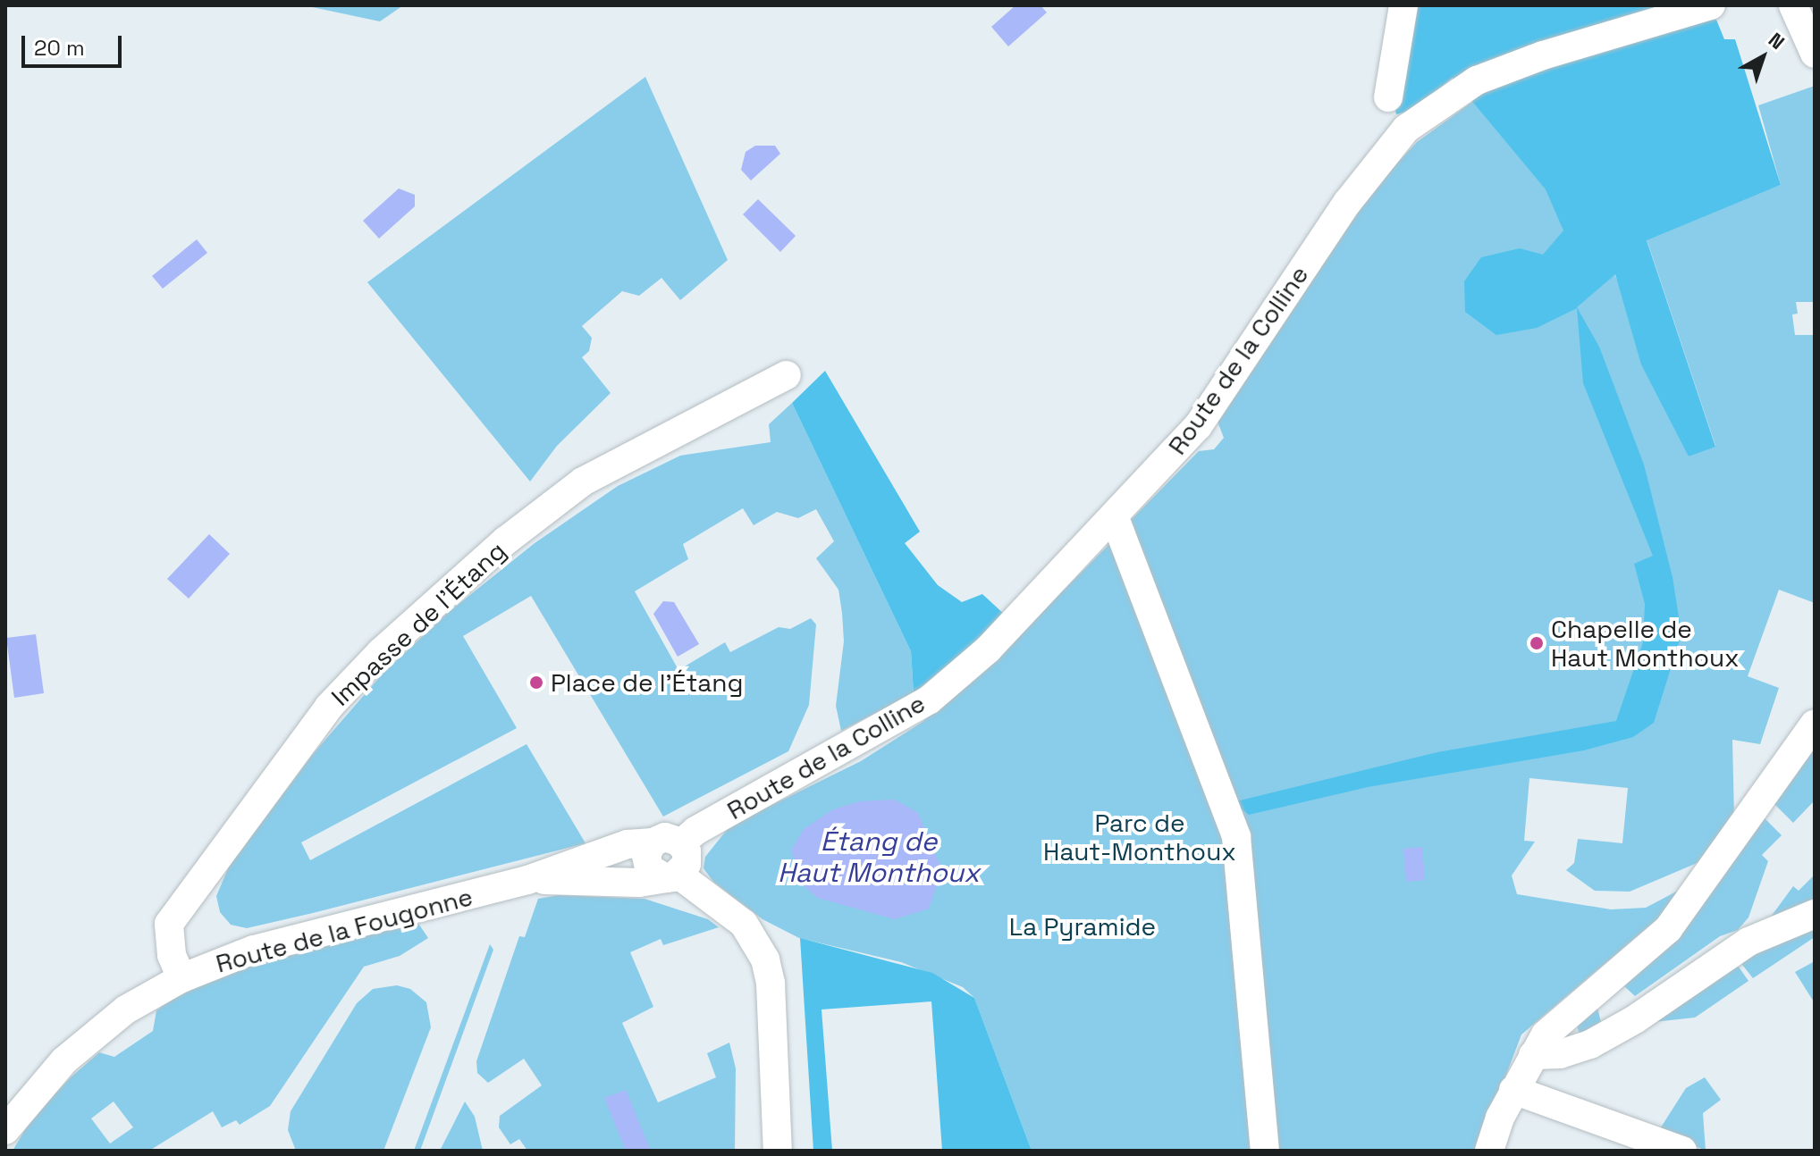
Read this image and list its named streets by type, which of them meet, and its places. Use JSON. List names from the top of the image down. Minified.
{"streets":{"street":["Route de la Colline","Impasse de l'Étang","Route de la Fougonne"]},"crossings":[["Route de la Colline","Route de la Fougonne"],["Impasse de l'Étang","Route de la Fougonne"]],"water":["Étang de Haut Monthoux"],"parks":["Parc de Haut-Monthoux","La Pyramide"],"places":["Chapelle de Haut Monthoux","Place de l'Étang"],"scale_bar":"20 m","north":"top right"}
